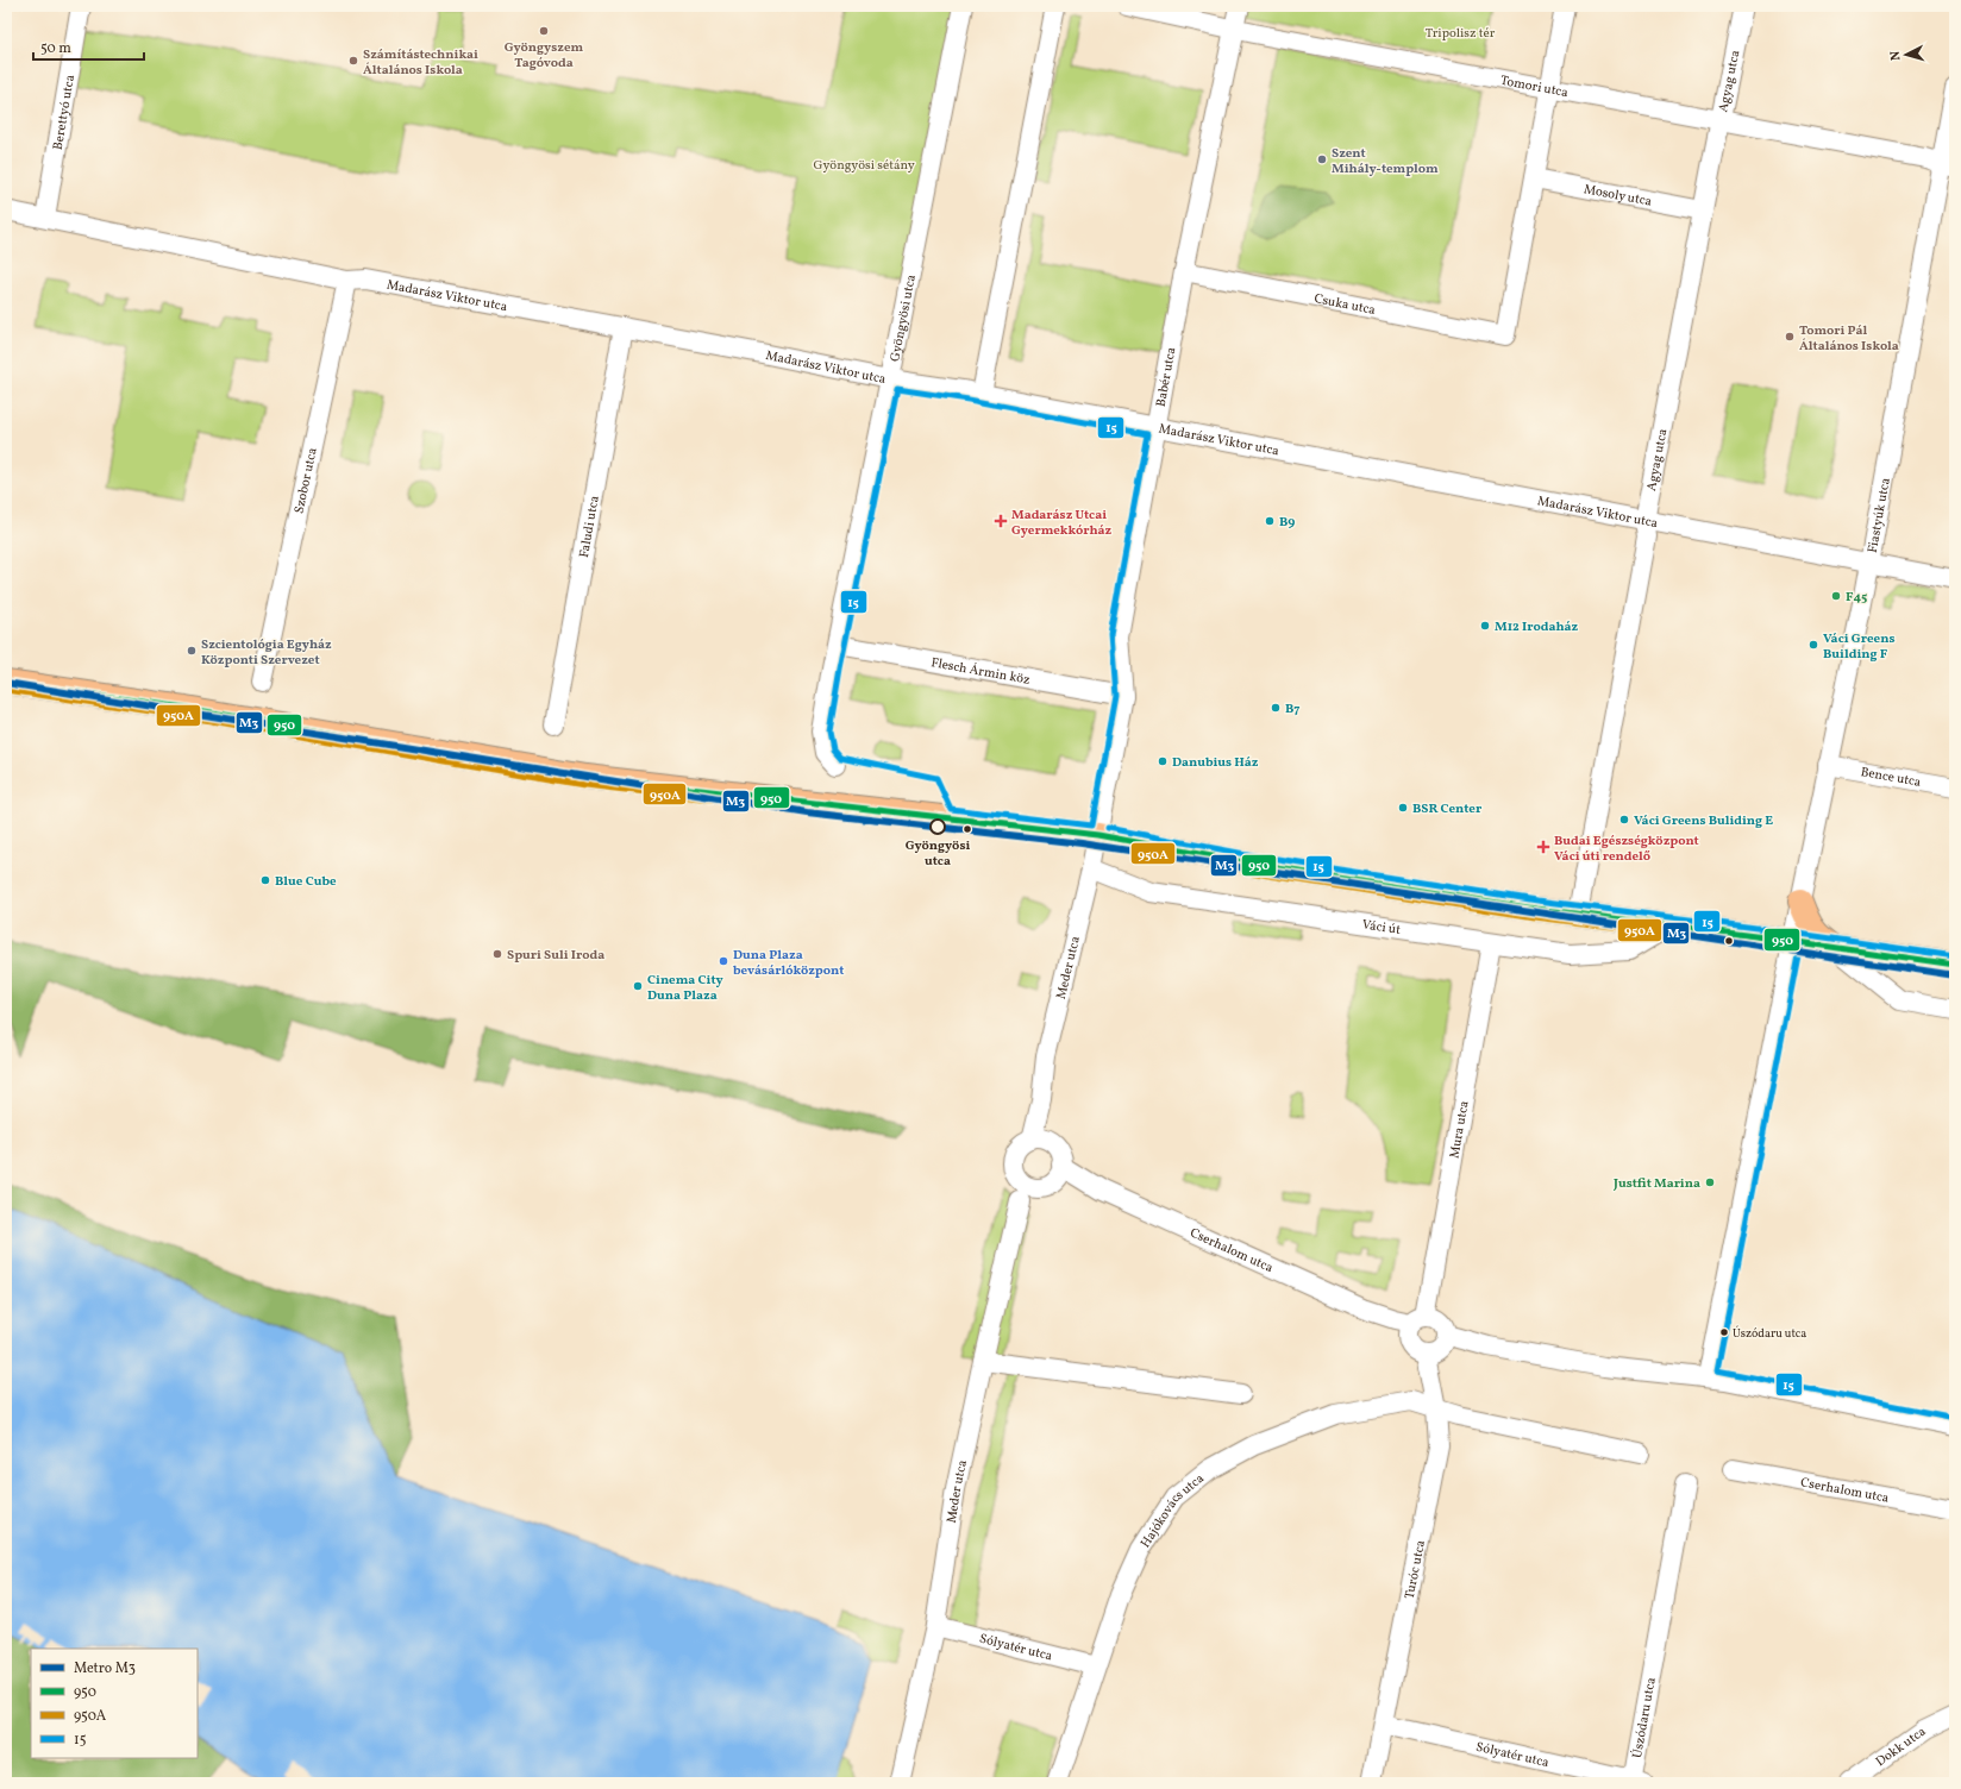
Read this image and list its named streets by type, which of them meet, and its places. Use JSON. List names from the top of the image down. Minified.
{"streets":{"street":["Agyag utca","Tomori utca","Berettyó utca","Mosoly utca","Madarász Viktor utca","Csuka utca","Gyöngyösi utca","Babér utca","Szobor utca","Fiastyúk utca","Faludi utca","Flesch Ármin köz","Bence utca","Váci út","Meder utca","Mura utca","Cserhalom utca","Hajókovács utca","Turóc utca","Sólyatér utca","Úszódaru utca","Dokk utca"]},"crossings":[["Agyag utca","Tomori utca"],["Agyag utca","Mosoly utca"],["Agyag utca","Madarász Viktor utca"],["Tomori utca","Babér utca"],["Tomori utca","Fiastyúk utca"],["Berettyó utca","Madarász Viktor utca"],["Mosoly utca","Csuka utca"],["Madarász Viktor utca","Gyöngyösi utca"],["Madarász Viktor utca","Babér utca"],["Madarász Viktor utca","Szobor utca"],["Madarász Viktor utca","Fiastyúk utca"],["Madarász Viktor utca","Faludi utca"],["Csuka utca","Babér utca"],["Gyöngyösi utca","Flesch Ármin köz"],["Babér utca","Flesch Ármin köz"],["Babér utca","Meder utca"],["Fiastyúk utca","Bence utca"],["Váci út","Meder utca"],["Váci út","Mura utca"],["Meder utca","Cserhalom utca"],["Meder utca","Sólyatér utca"],["Mura utca","Cserhalom utca"],["Cserhalom utca","Turóc utca"],["Hajókovács utca","Turóc utca"],["Hajókovács utca","Sólyatér utca"],["Turóc utca","Sólyatér utca"],["Sólyatér utca","Úszódaru utca"]],"parks":["Tripolisz tér","Gyöngyösi sétány"],"places":{"other":["Gyöngyszem Tagóvoda","Számítástechnikai Általános Iskola","Szent Mihály-templom","Tomori Pál Általános Iskola","B9","F45","M12 Irodaház","Váci Greens Building F","Szcientológia Egyház Központi Szervezet","B7","Danubius Ház","BSR Center","Váci Greens Buliding E","Gyöngyösi utca","Blue Cube","Spuri Suli Iroda","Duna Plaza bevásárlóközpont","Cinema City Duna Plaza","Justfit Marina","Úszódaru utca"],"health":["Madarász Utcai Gyermekkórház","Budai Egészségközpont Váci úti rendelő"]},"lines":["transit line 15","transit line 950","metro line M3","transit line 950A"],"legend":["Metro M3","950","950A","15"],"scale_bar":"50 m","north":"left"}
